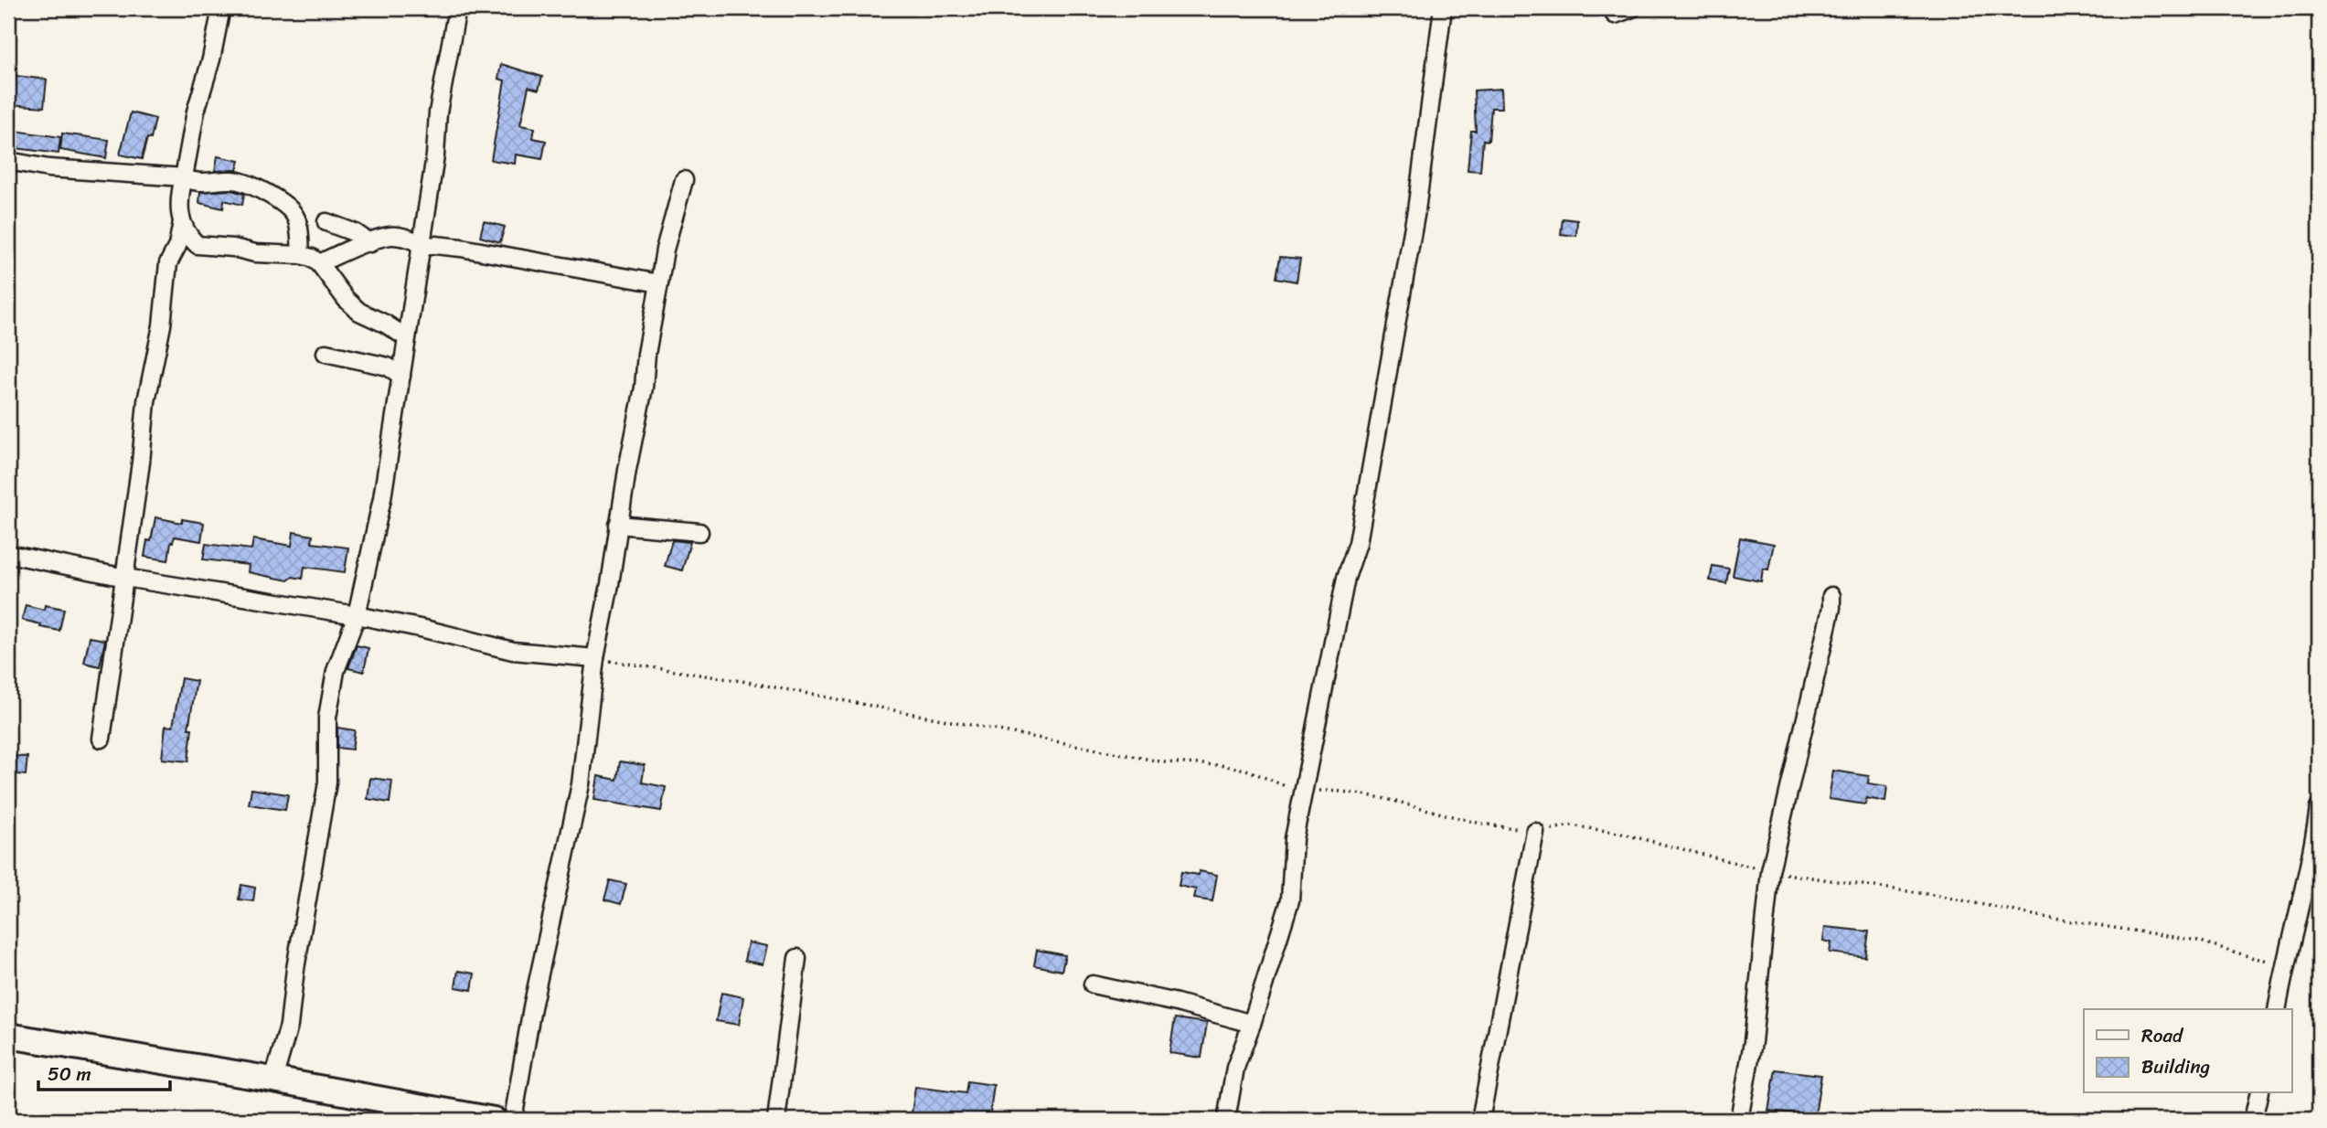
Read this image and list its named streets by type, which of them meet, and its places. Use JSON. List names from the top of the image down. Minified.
{"legend":["Road","Building"],"scale_bar":"50 m"}
